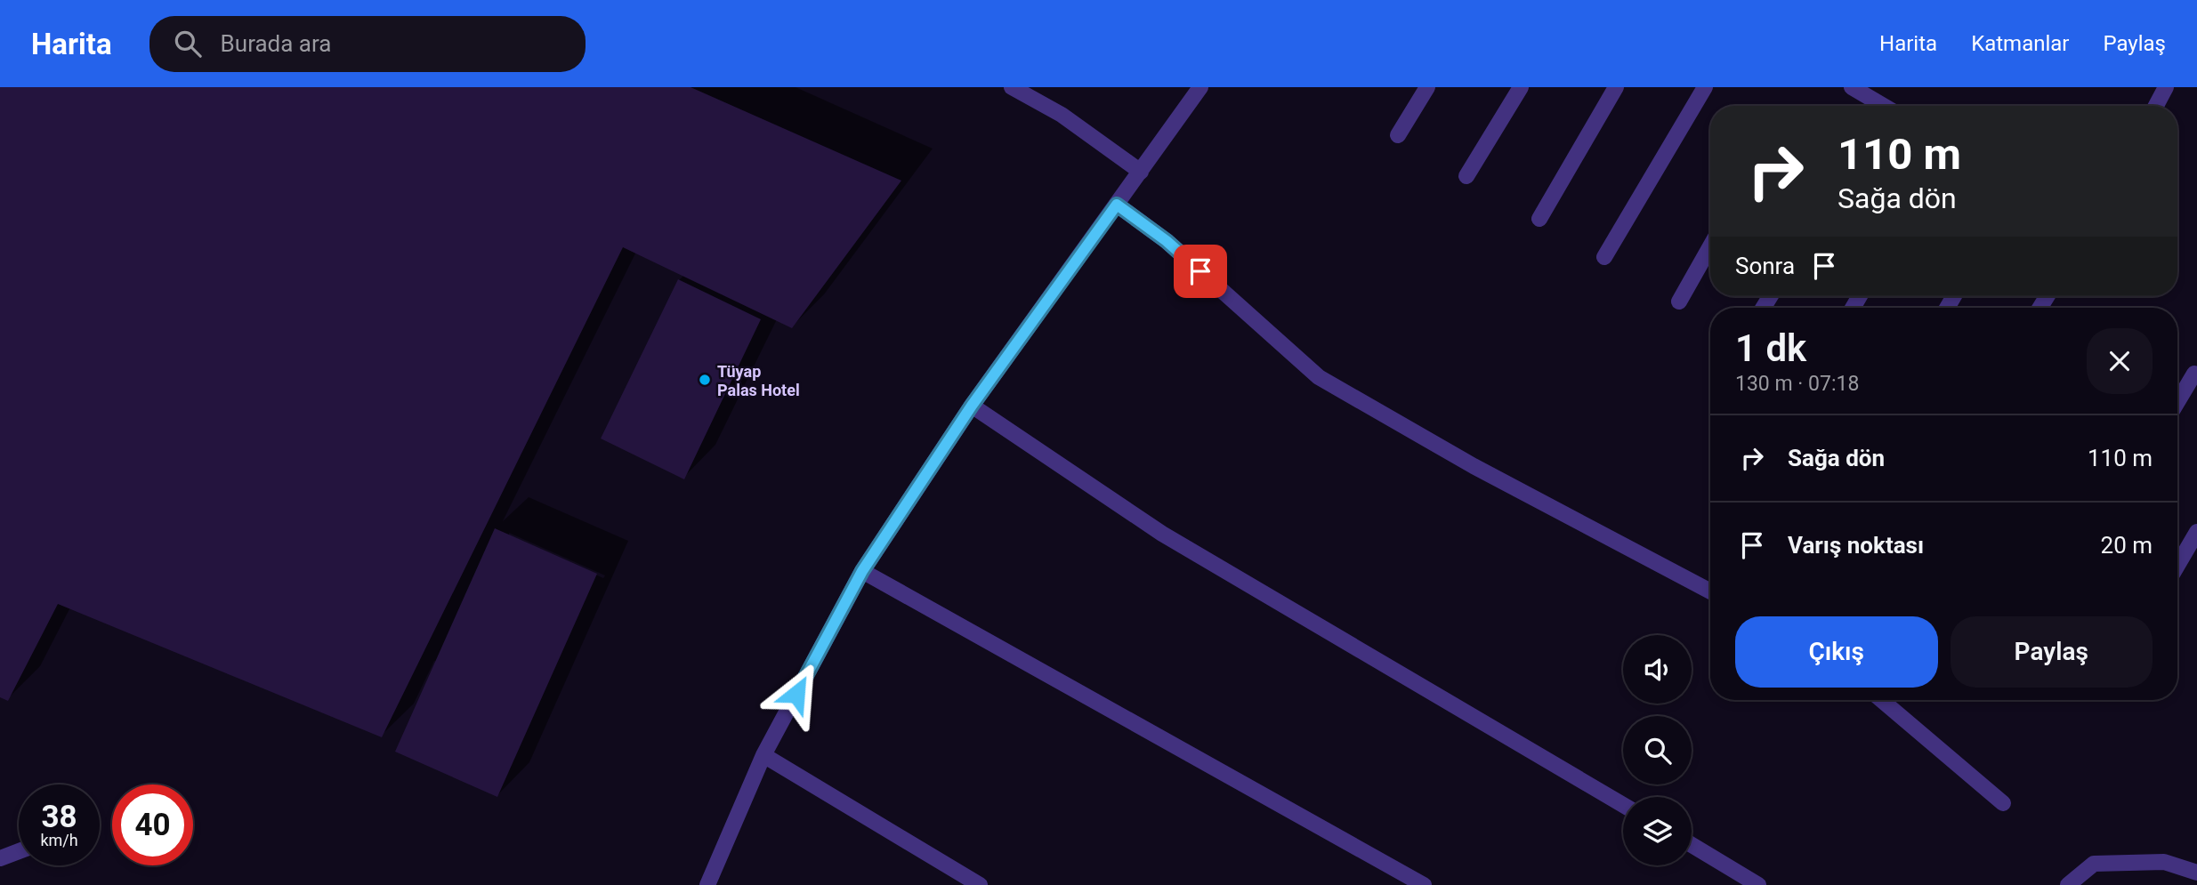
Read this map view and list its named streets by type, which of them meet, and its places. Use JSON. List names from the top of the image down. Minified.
{"places":["Tüyap Palas Hotel"],"page":{"header":"Harita","search":"Burada ara","nav":["Harita","Katmanlar","Paylaş"],"turn":["110 m","Sağa dön"],"then":"Sonra","heading":["1 dk","130 m · 07:18"],"list":[{"name":"Sağa dön","value":"110 m"},{"name":"Varış noktası","value":"20 m"}],"buttons":["Çıkış","Paylaş"],"speed":"38 km/h","limit":"40"}}
